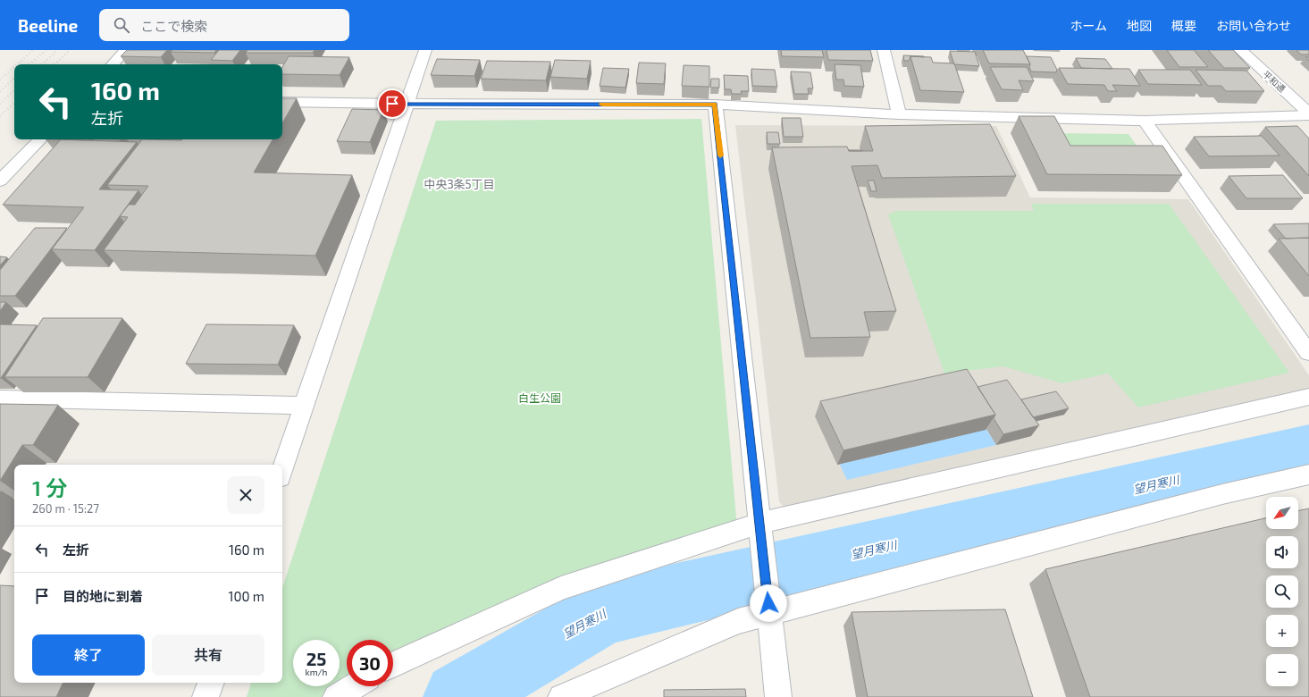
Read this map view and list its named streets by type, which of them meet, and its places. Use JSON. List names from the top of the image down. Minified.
{"streets":{"street":["平和通"]},"districts":["中央3条5丁目"],"water":["望月寒川"],"parks":["白生公園"],"north":"bottom left","page":{"header":"Beeline","search":"ここで検索","nav":["ホーム","地図","概要","お問い合わせ"],"turn":["160 m","左折"],"heading":["1 分","260 m · 15:27"],"map_buttons":["+","−"],"list":[{"name":"左折","value":"160 m"},{"name":"目的地に到着","value":"100 m"}],"buttons":["終了","共有"],"speed":"25 km/h","limit":"30"}}
